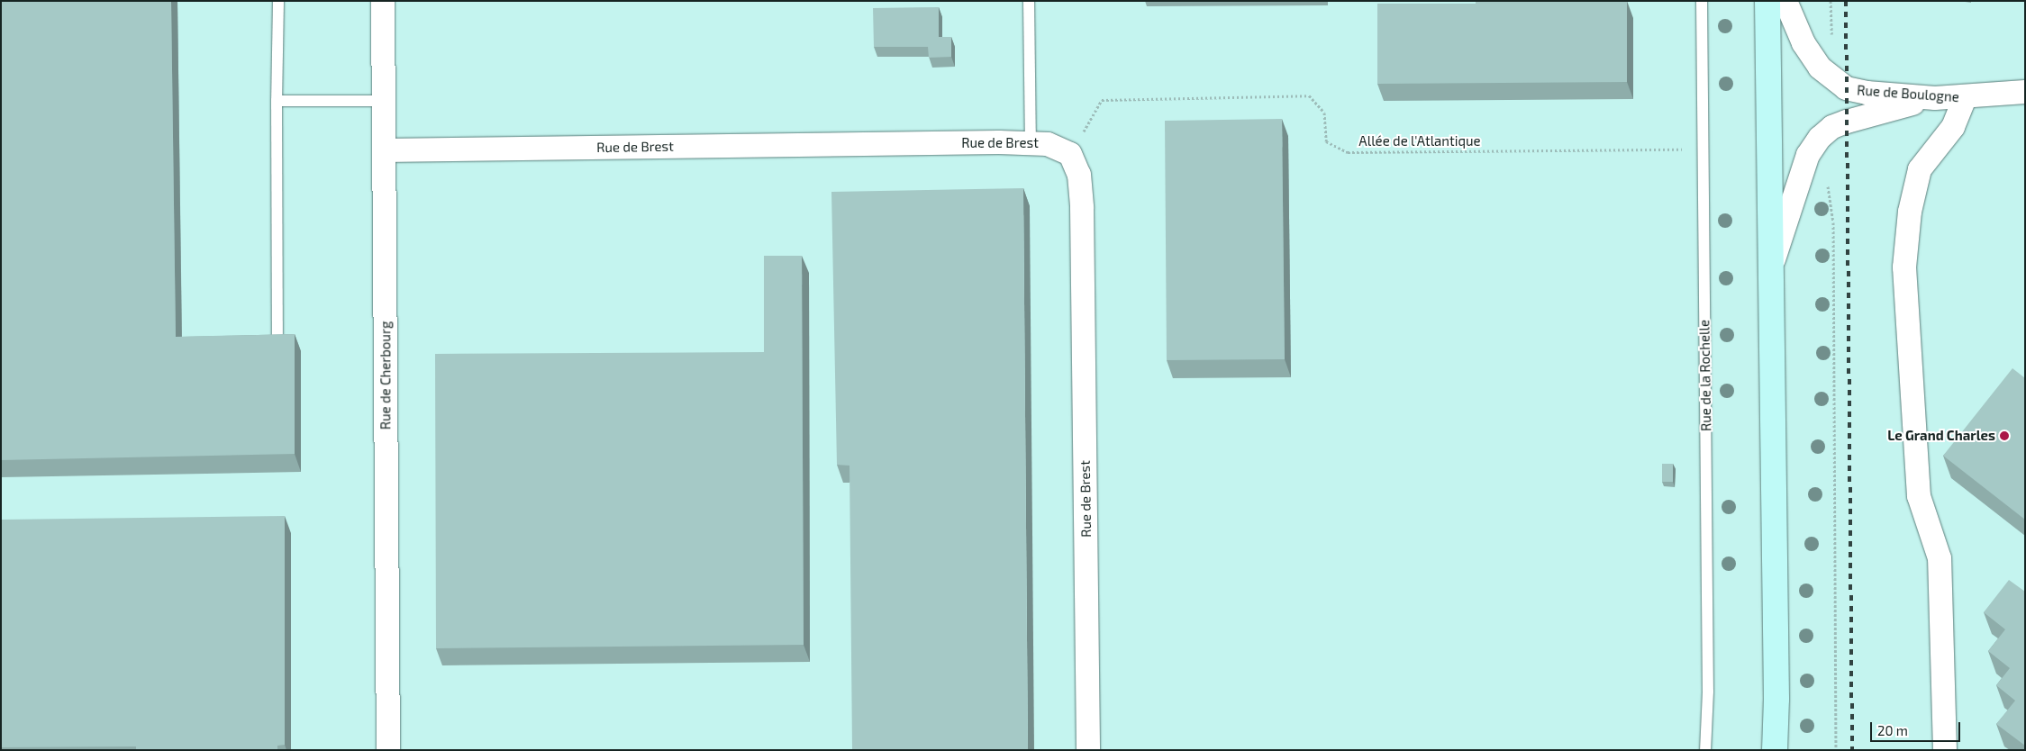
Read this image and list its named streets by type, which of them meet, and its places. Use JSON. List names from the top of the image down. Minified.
{"streets":{"street":["Rue de Boulogne","Rue de Brest","Rue de Cherbourg"],"lane":["Rue de la Rochelle"],"path":["Allée de l'Atlantique"]},"crossings":[["Allée de l'Atlantique","Rue de Brest"],["Allée de l'Atlantique","Rue de la Rochelle"],["Rue de Brest","Rue de Cherbourg"]],"places":["Le Grand Charles"],"scale_bar":"20 m"}
